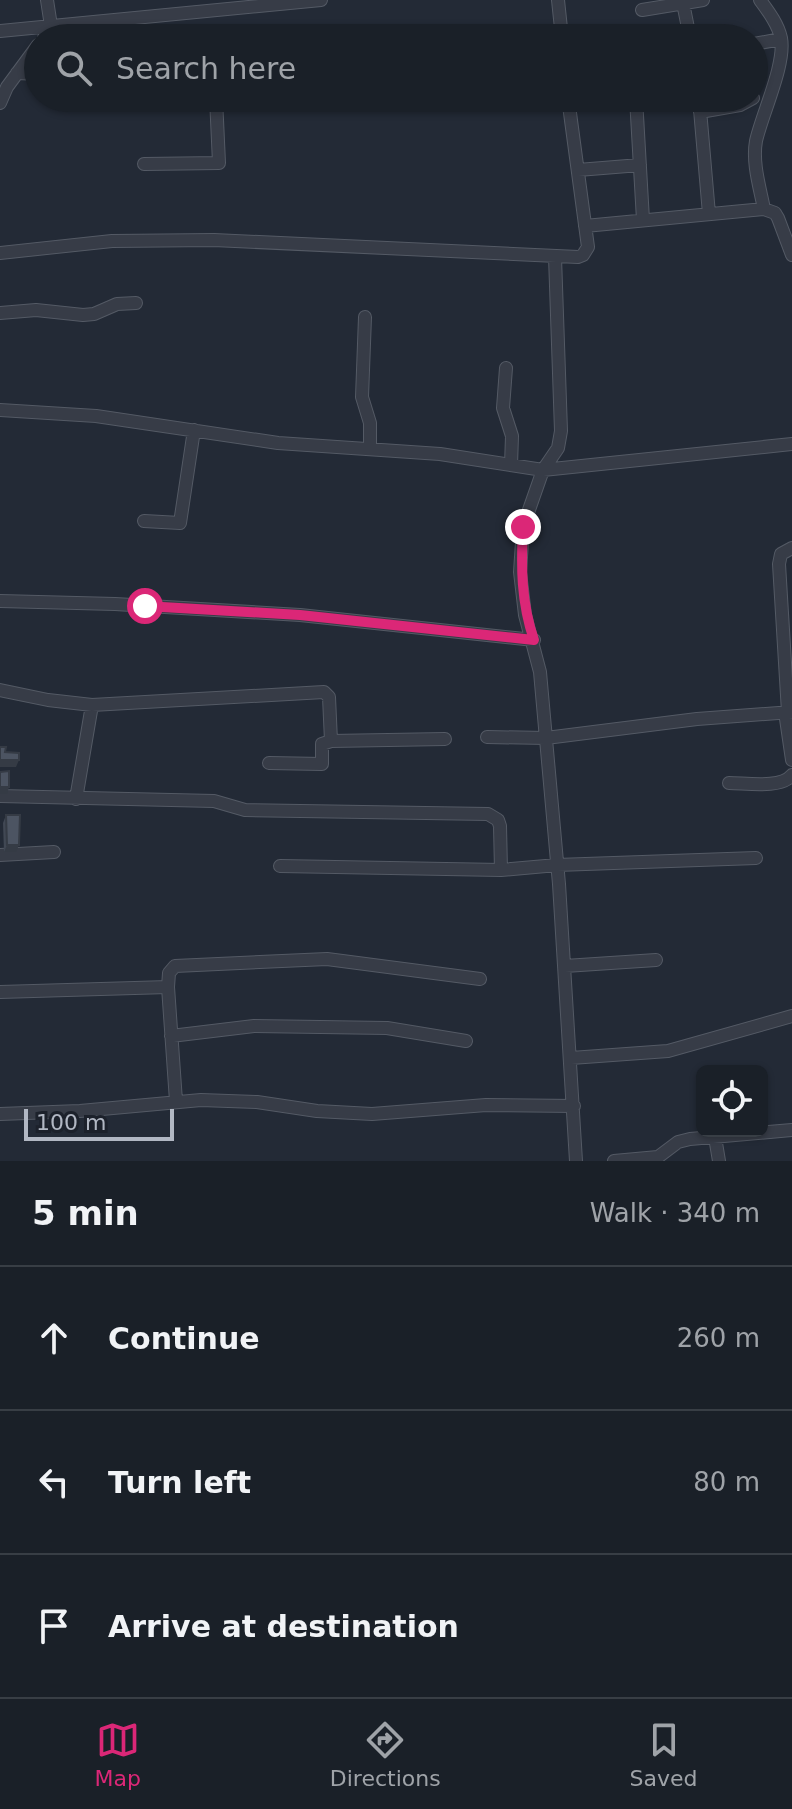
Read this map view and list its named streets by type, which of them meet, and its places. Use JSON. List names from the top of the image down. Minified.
{"scale_bar":"100 m","page":{"search":"Search here","scale":"100 m","heading":["5 min","Walk · 340 m"],"list":[["Continue","260 m"],["Turn left","80 m"],"Arrive at destination"],"nav":["Map","Directions","Saved"]}}
